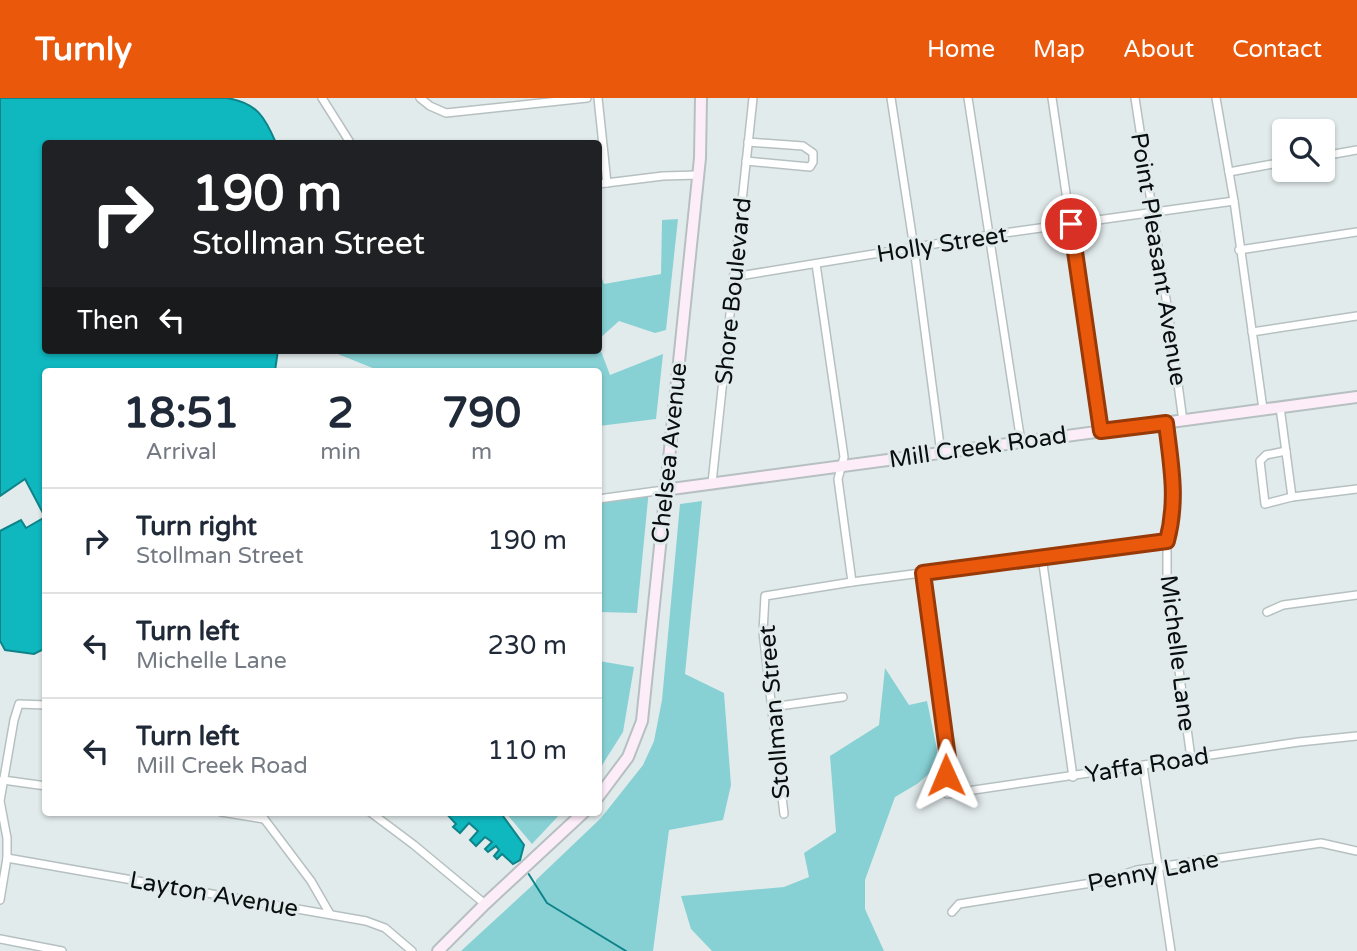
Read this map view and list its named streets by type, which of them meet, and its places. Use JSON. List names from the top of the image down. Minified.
{"streets":{"main road":["Mill Creek Road","Chelsea Avenue"],"street":["Holly Street","Point Pleasant Avenue","Shore Boulevard","Michelle Lane","Stollman Street","Yaffa Road","Penny Lane","Layton Avenue"]},"crossings":[["Holly Street","Point Pleasant Avenue"],["Holly Street","Shore Boulevard"],["Point Pleasant Avenue","Mill Creek Road"],["Shore Boulevard","Mill Creek Road"],["Mill Creek Road","Chelsea Avenue"],["Mill Creek Road","Michelle Lane"],["Michelle Lane","Stollman Street"],["Michelle Lane","Yaffa Road"],["Stollman Street","Yaffa Road"]],"page":{"header":"Turnly","nav":["Home","Map","About","Contact"],"turn":["190 m","Stollman Street"],"then":"Then","eta":["18:51","Arrival","2","min","790","m"],"list":[{"name":"Turn right","note":"Stollman Street","value":"190 m"},{"name":"Turn left","note":"Michelle Lane","value":"230 m"},{"name":"Turn left","note":"Mill Creek Road","value":"110 m"}]}}
